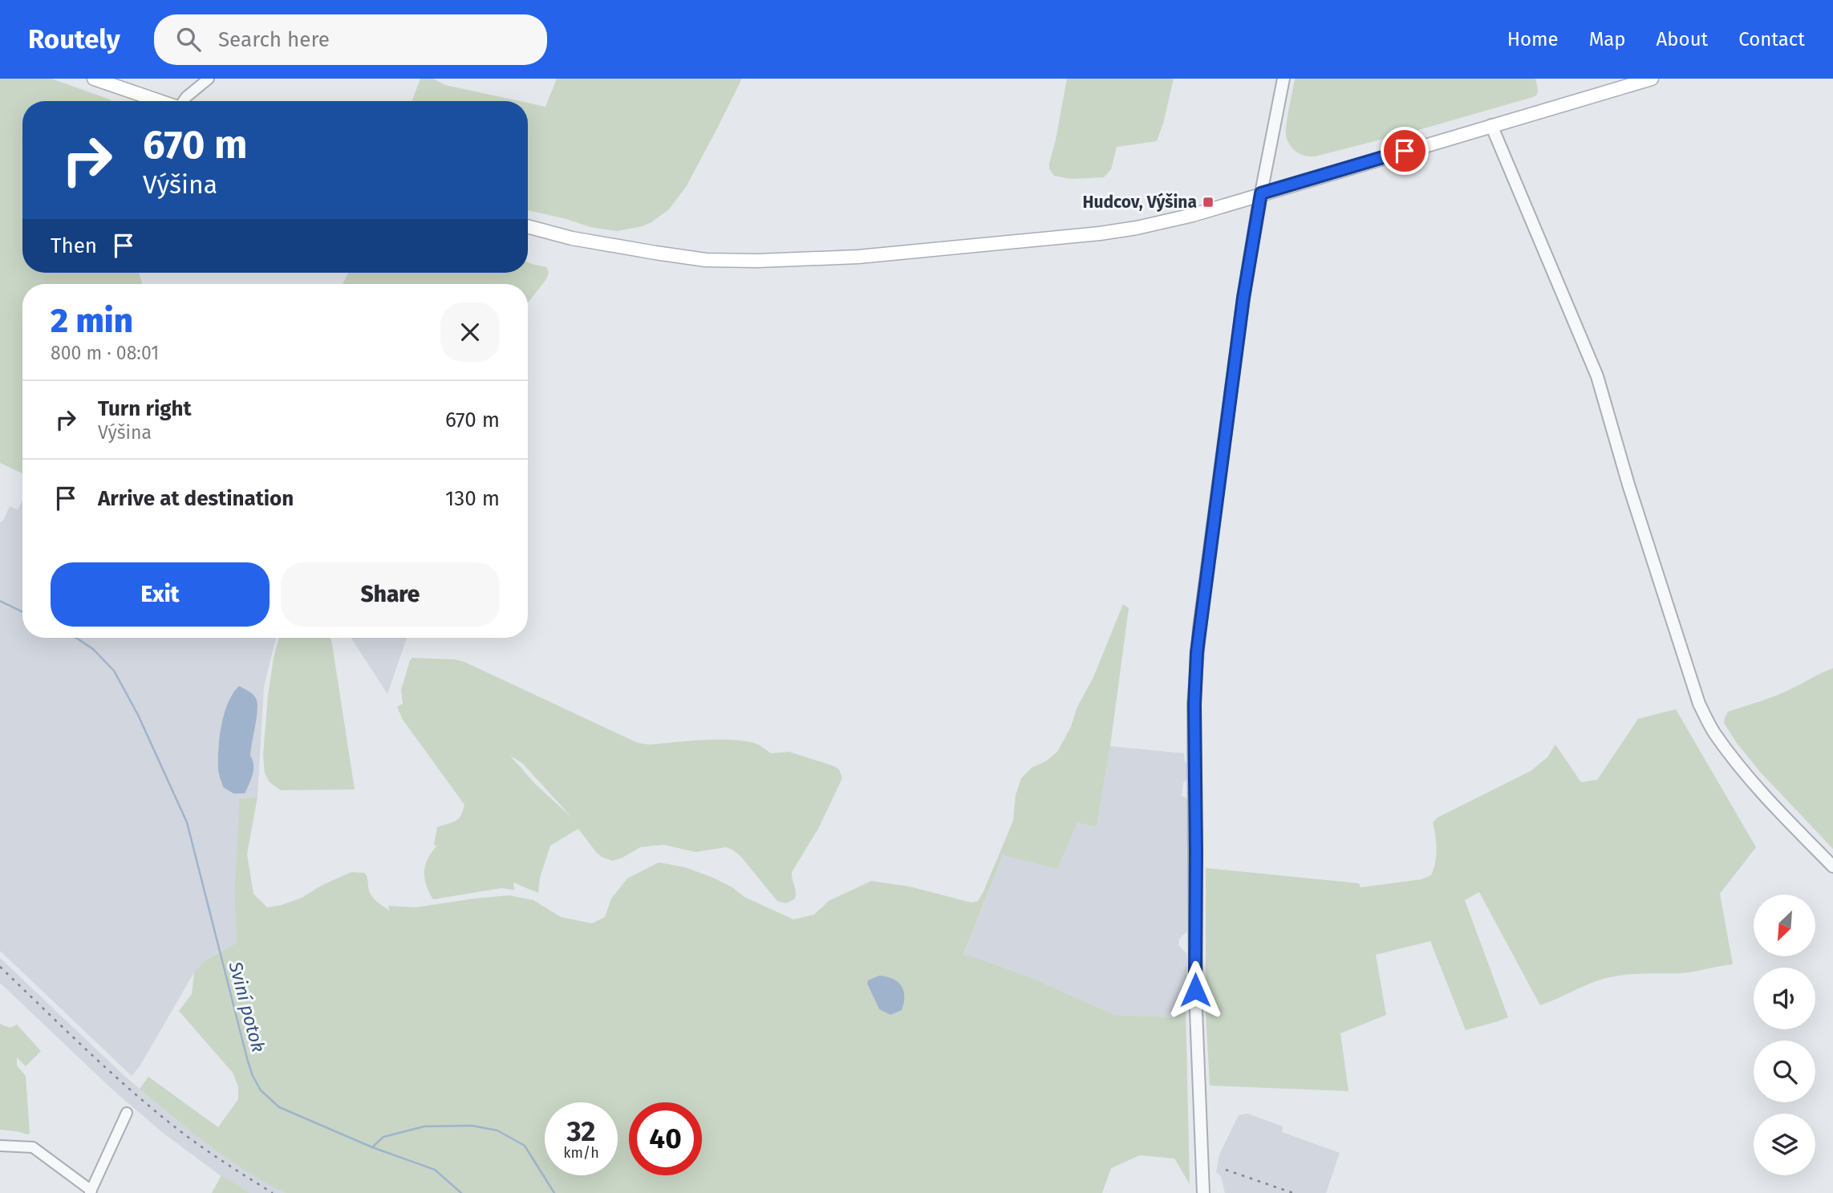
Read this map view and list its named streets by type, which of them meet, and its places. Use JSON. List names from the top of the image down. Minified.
{"water":["Sviní potok"],"places":{"transit":["Hudcov, Výšina"]},"north":"bottom left","page":{"header":"Routely","search":"Search here","nav":["Home","Map","About","Contact"],"turn":["670 m","Výšina"],"then":"Then","heading":["2 min","800 m · 08:01"],"list":[{"name":"Turn right","note":"Výšina","value":"670 m"},{"name":"Arrive at destination","value":"130 m"}],"buttons":["Exit","Share"],"speed":"32 km/h","limit":"40"}}
